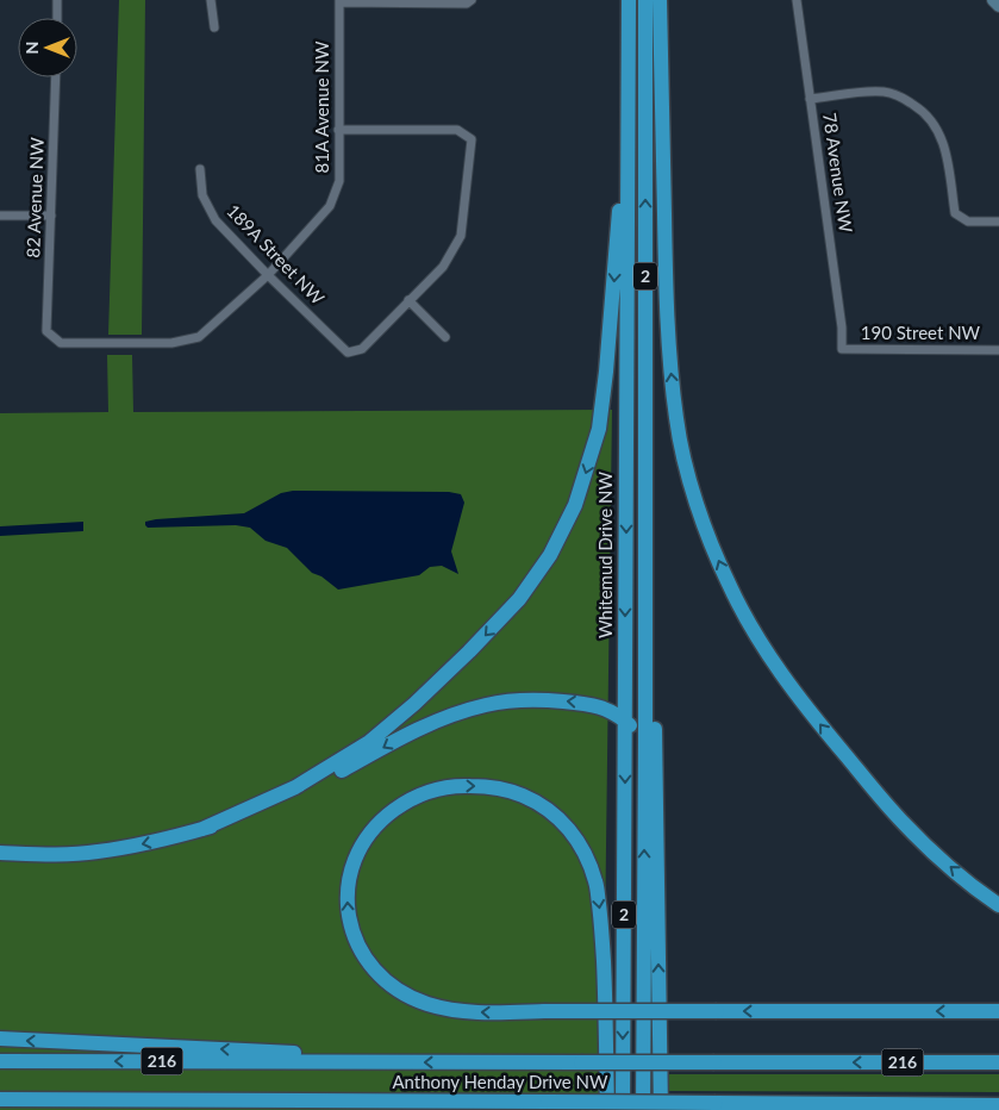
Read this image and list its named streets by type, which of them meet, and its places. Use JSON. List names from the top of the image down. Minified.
{"streets":{"highway":["2","Whitemud Drive NW","216","Anthony Henday Drive NW"],"street":["81A Avenue NW","78 Avenue NW","82 Avenue NW","189A Street NW","190 Street NW"]},"crossings":[["81A Avenue NW","82 Avenue NW"],["81A Avenue NW","189A Street NW"],["78 Avenue NW","190 Street NW"]],"north":"left"}
